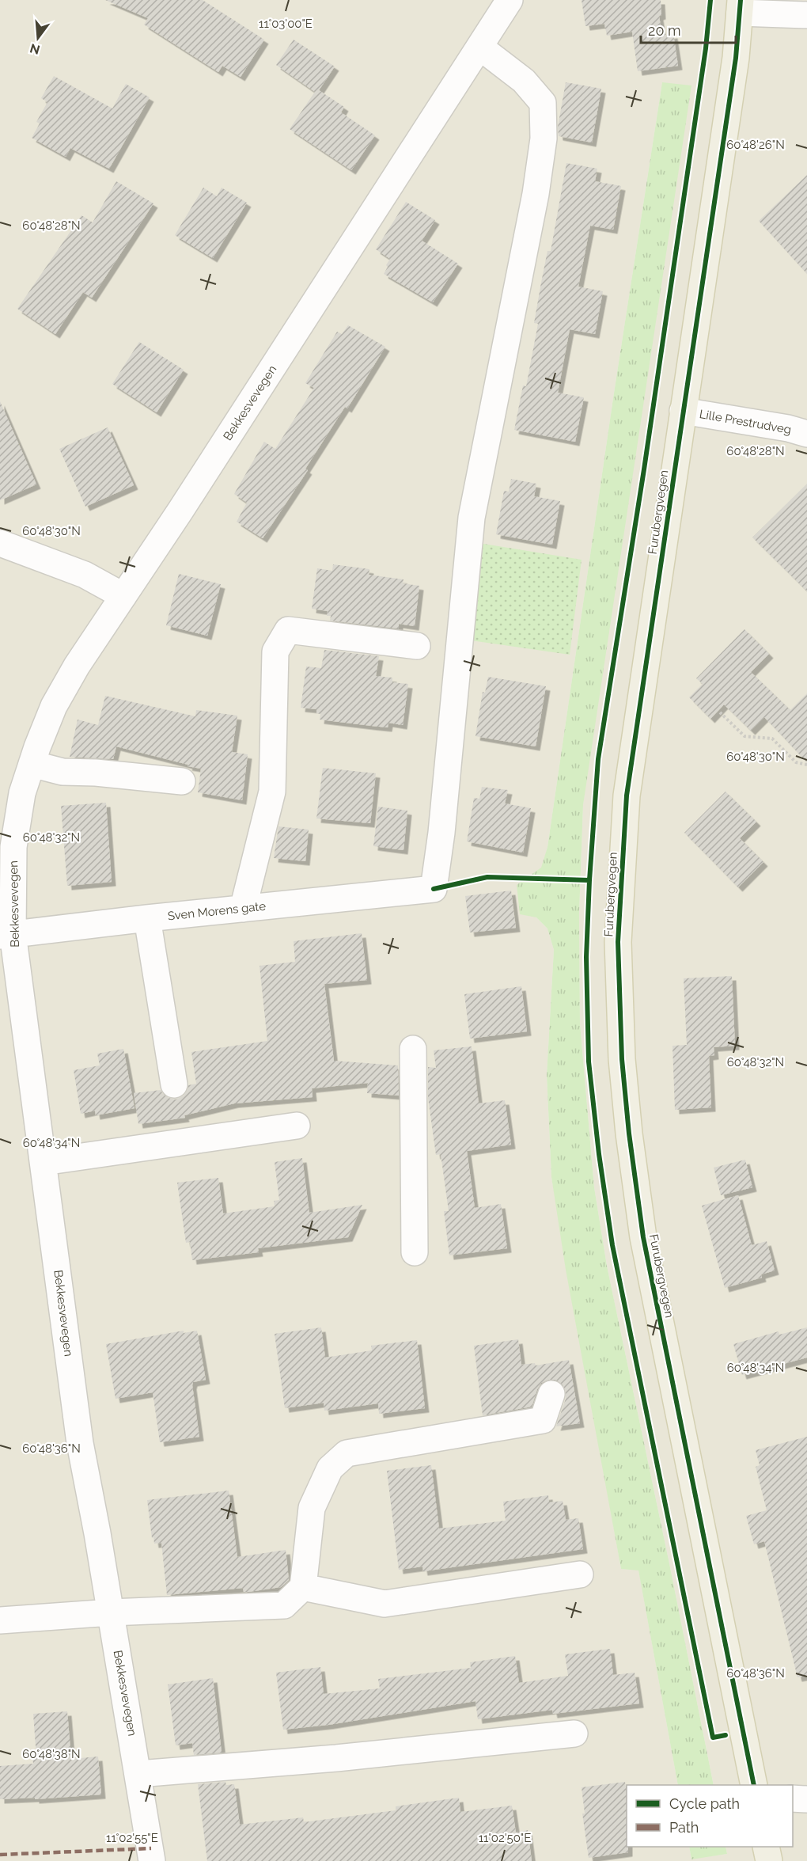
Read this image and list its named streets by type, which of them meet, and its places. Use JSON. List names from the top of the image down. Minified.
{"streets":{"main road":["Furubergvegen"],"street":["Bekkesvevegen","Lille Prestrudveg","Sven Morens gate"]},"crossings":[["Bekkesvevegen","Sven Morens gate"],["Lille Prestrudveg","Furubergvegen"]],"legend":["Cycle path","Path"],"scale_bar":"20 m","north":"bottom","coordinates":["11°03'00\"E","60°48'26\"N","60°48'28\"N","60°48'30\"N","60°48'32\"N","60°48'34\"N","60°48'36\"N","60°48'38\"N","11°02'55\"E","11°02'50\"E"]}
